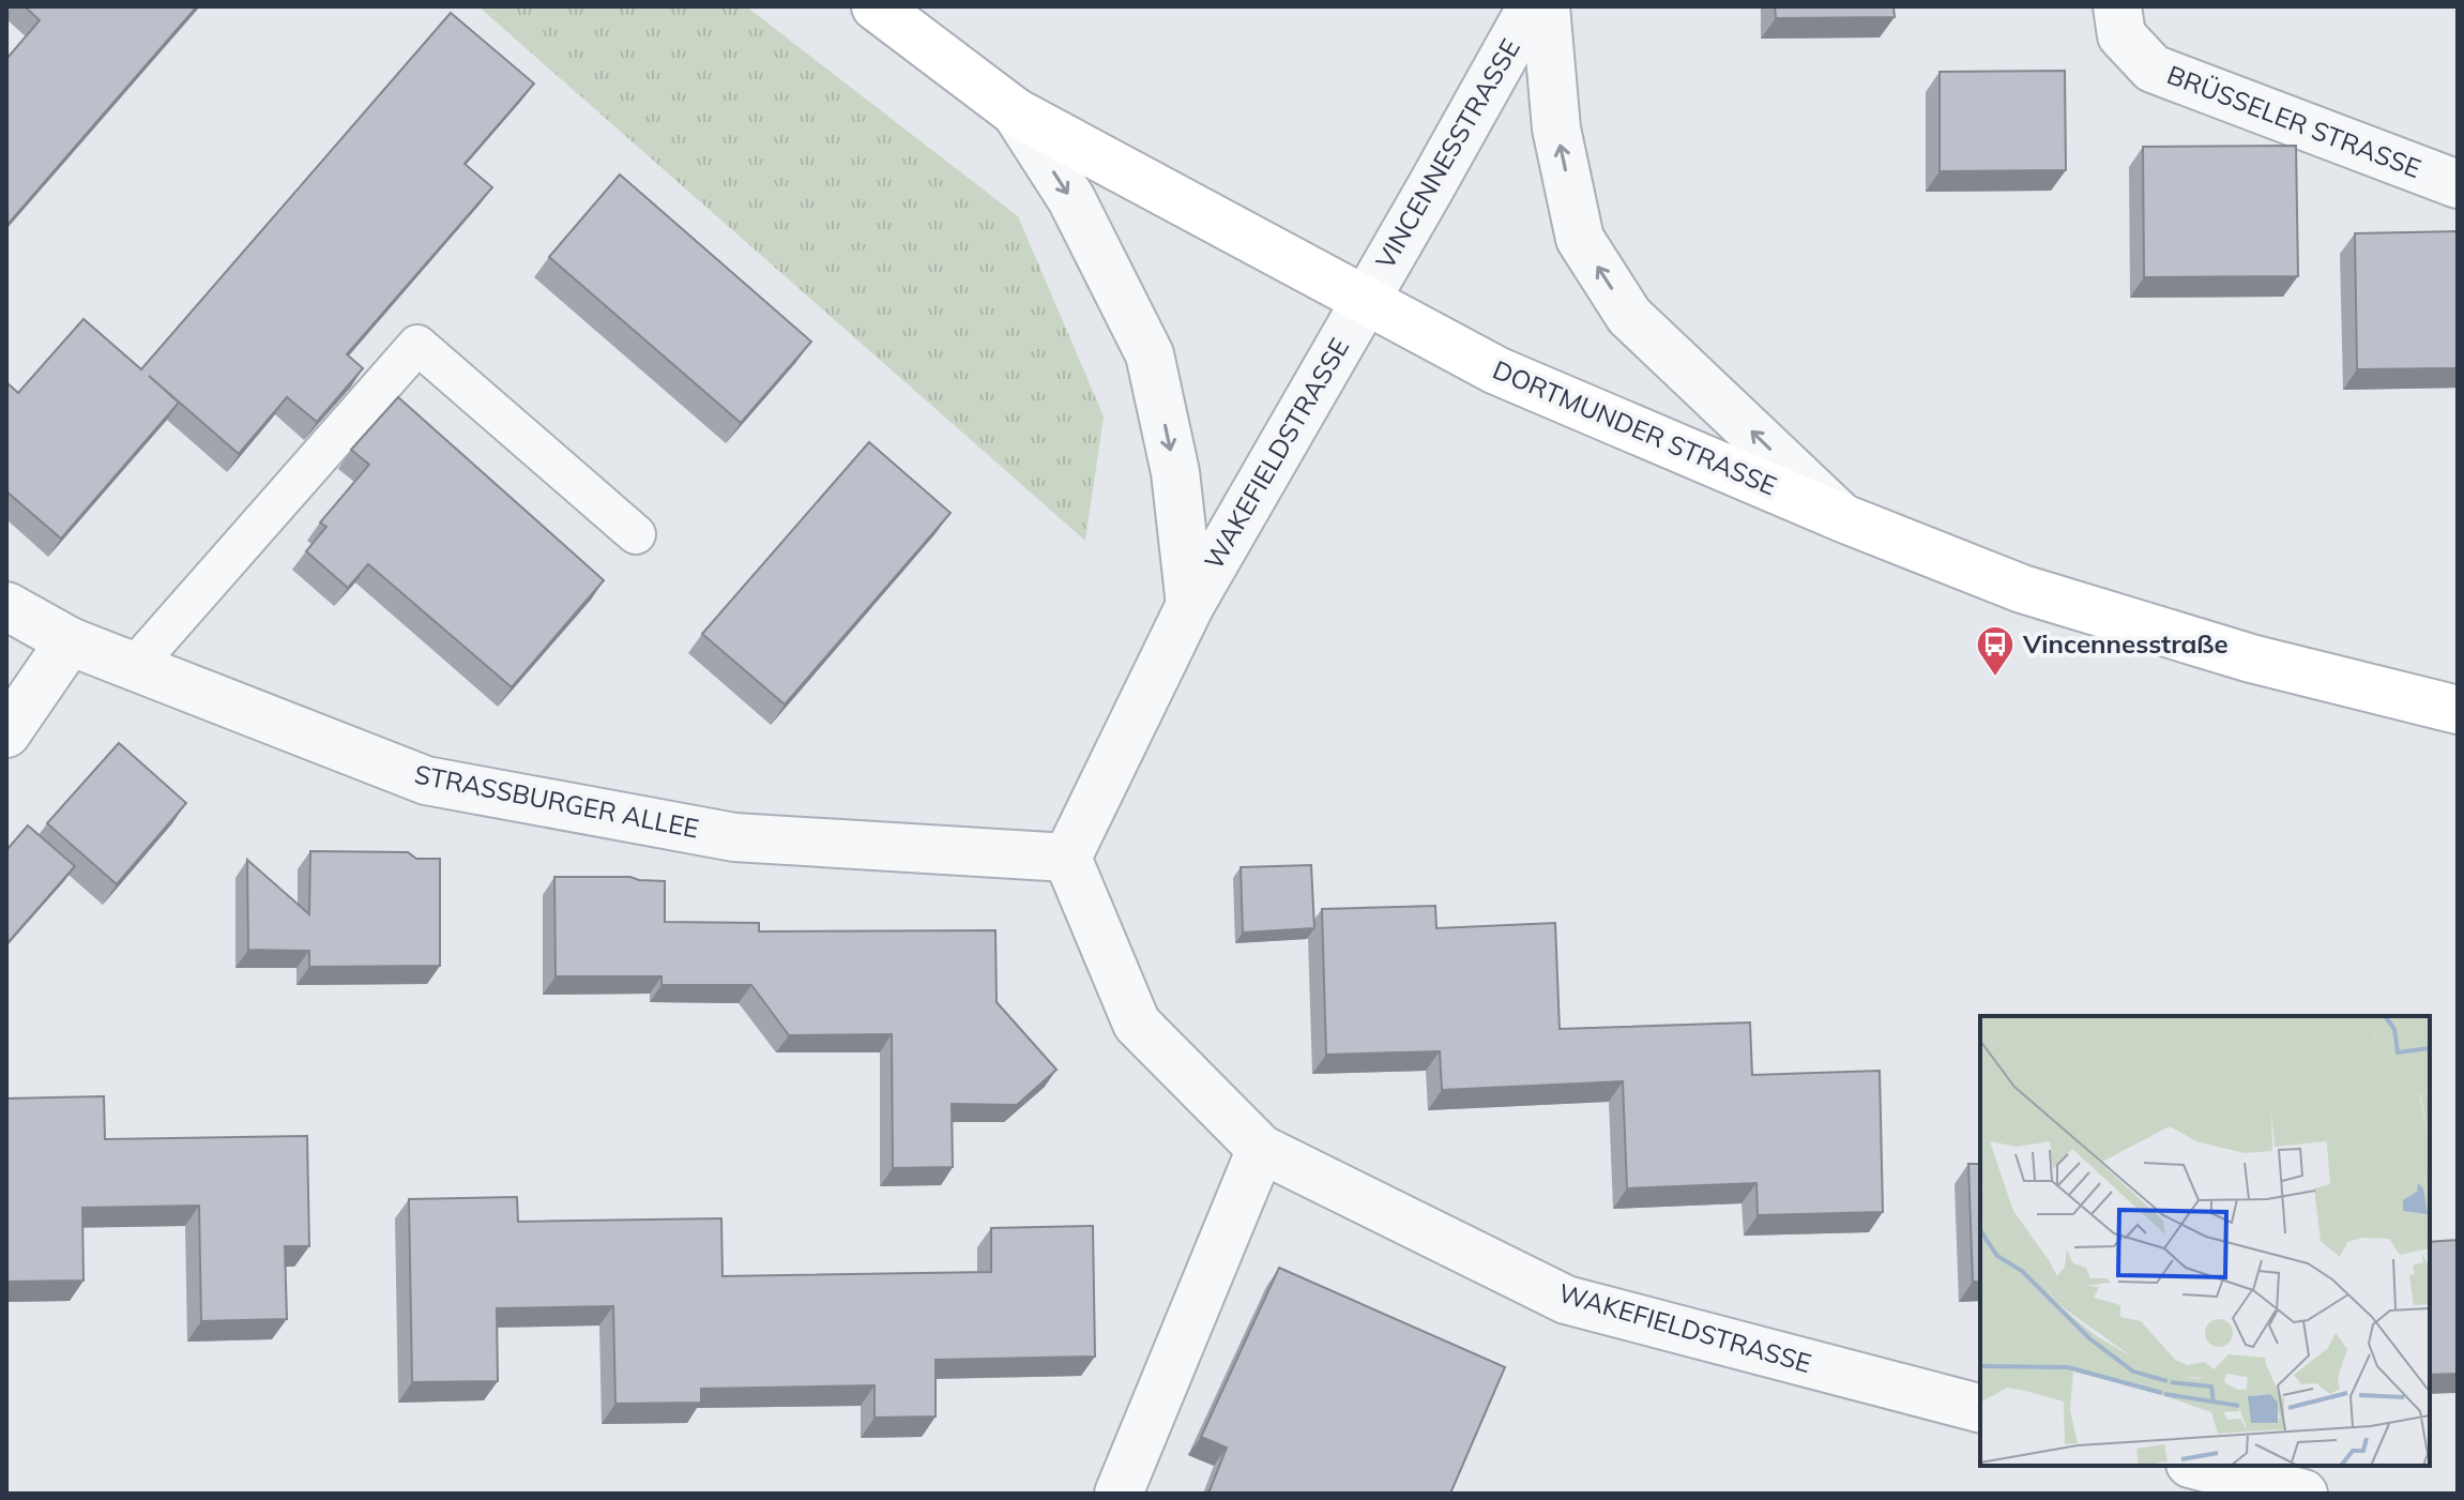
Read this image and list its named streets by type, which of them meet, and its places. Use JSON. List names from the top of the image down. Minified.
{"streets":{"main road":["DORTMUNDER STRASSE"],"street":["BRÜSSELER STRASSE","VINCENNESSTRASSE","WAKEFIELDSTRASSE","STRASSBURGER ALLEE"]},"crossings":[["VINCENNESSTRASSE","DORTMUNDER STRASSE"],["VINCENNESSTRASSE","WAKEFIELDSTRASSE"],["DORTMUNDER STRASSE","WAKEFIELDSTRASSE"],["WAKEFIELDSTRASSE","STRASSBURGER ALLEE"]],"one_way":["VINCENNESSTRASSE"],"places":{"bus stop":["Vincennesstraße"]}}
